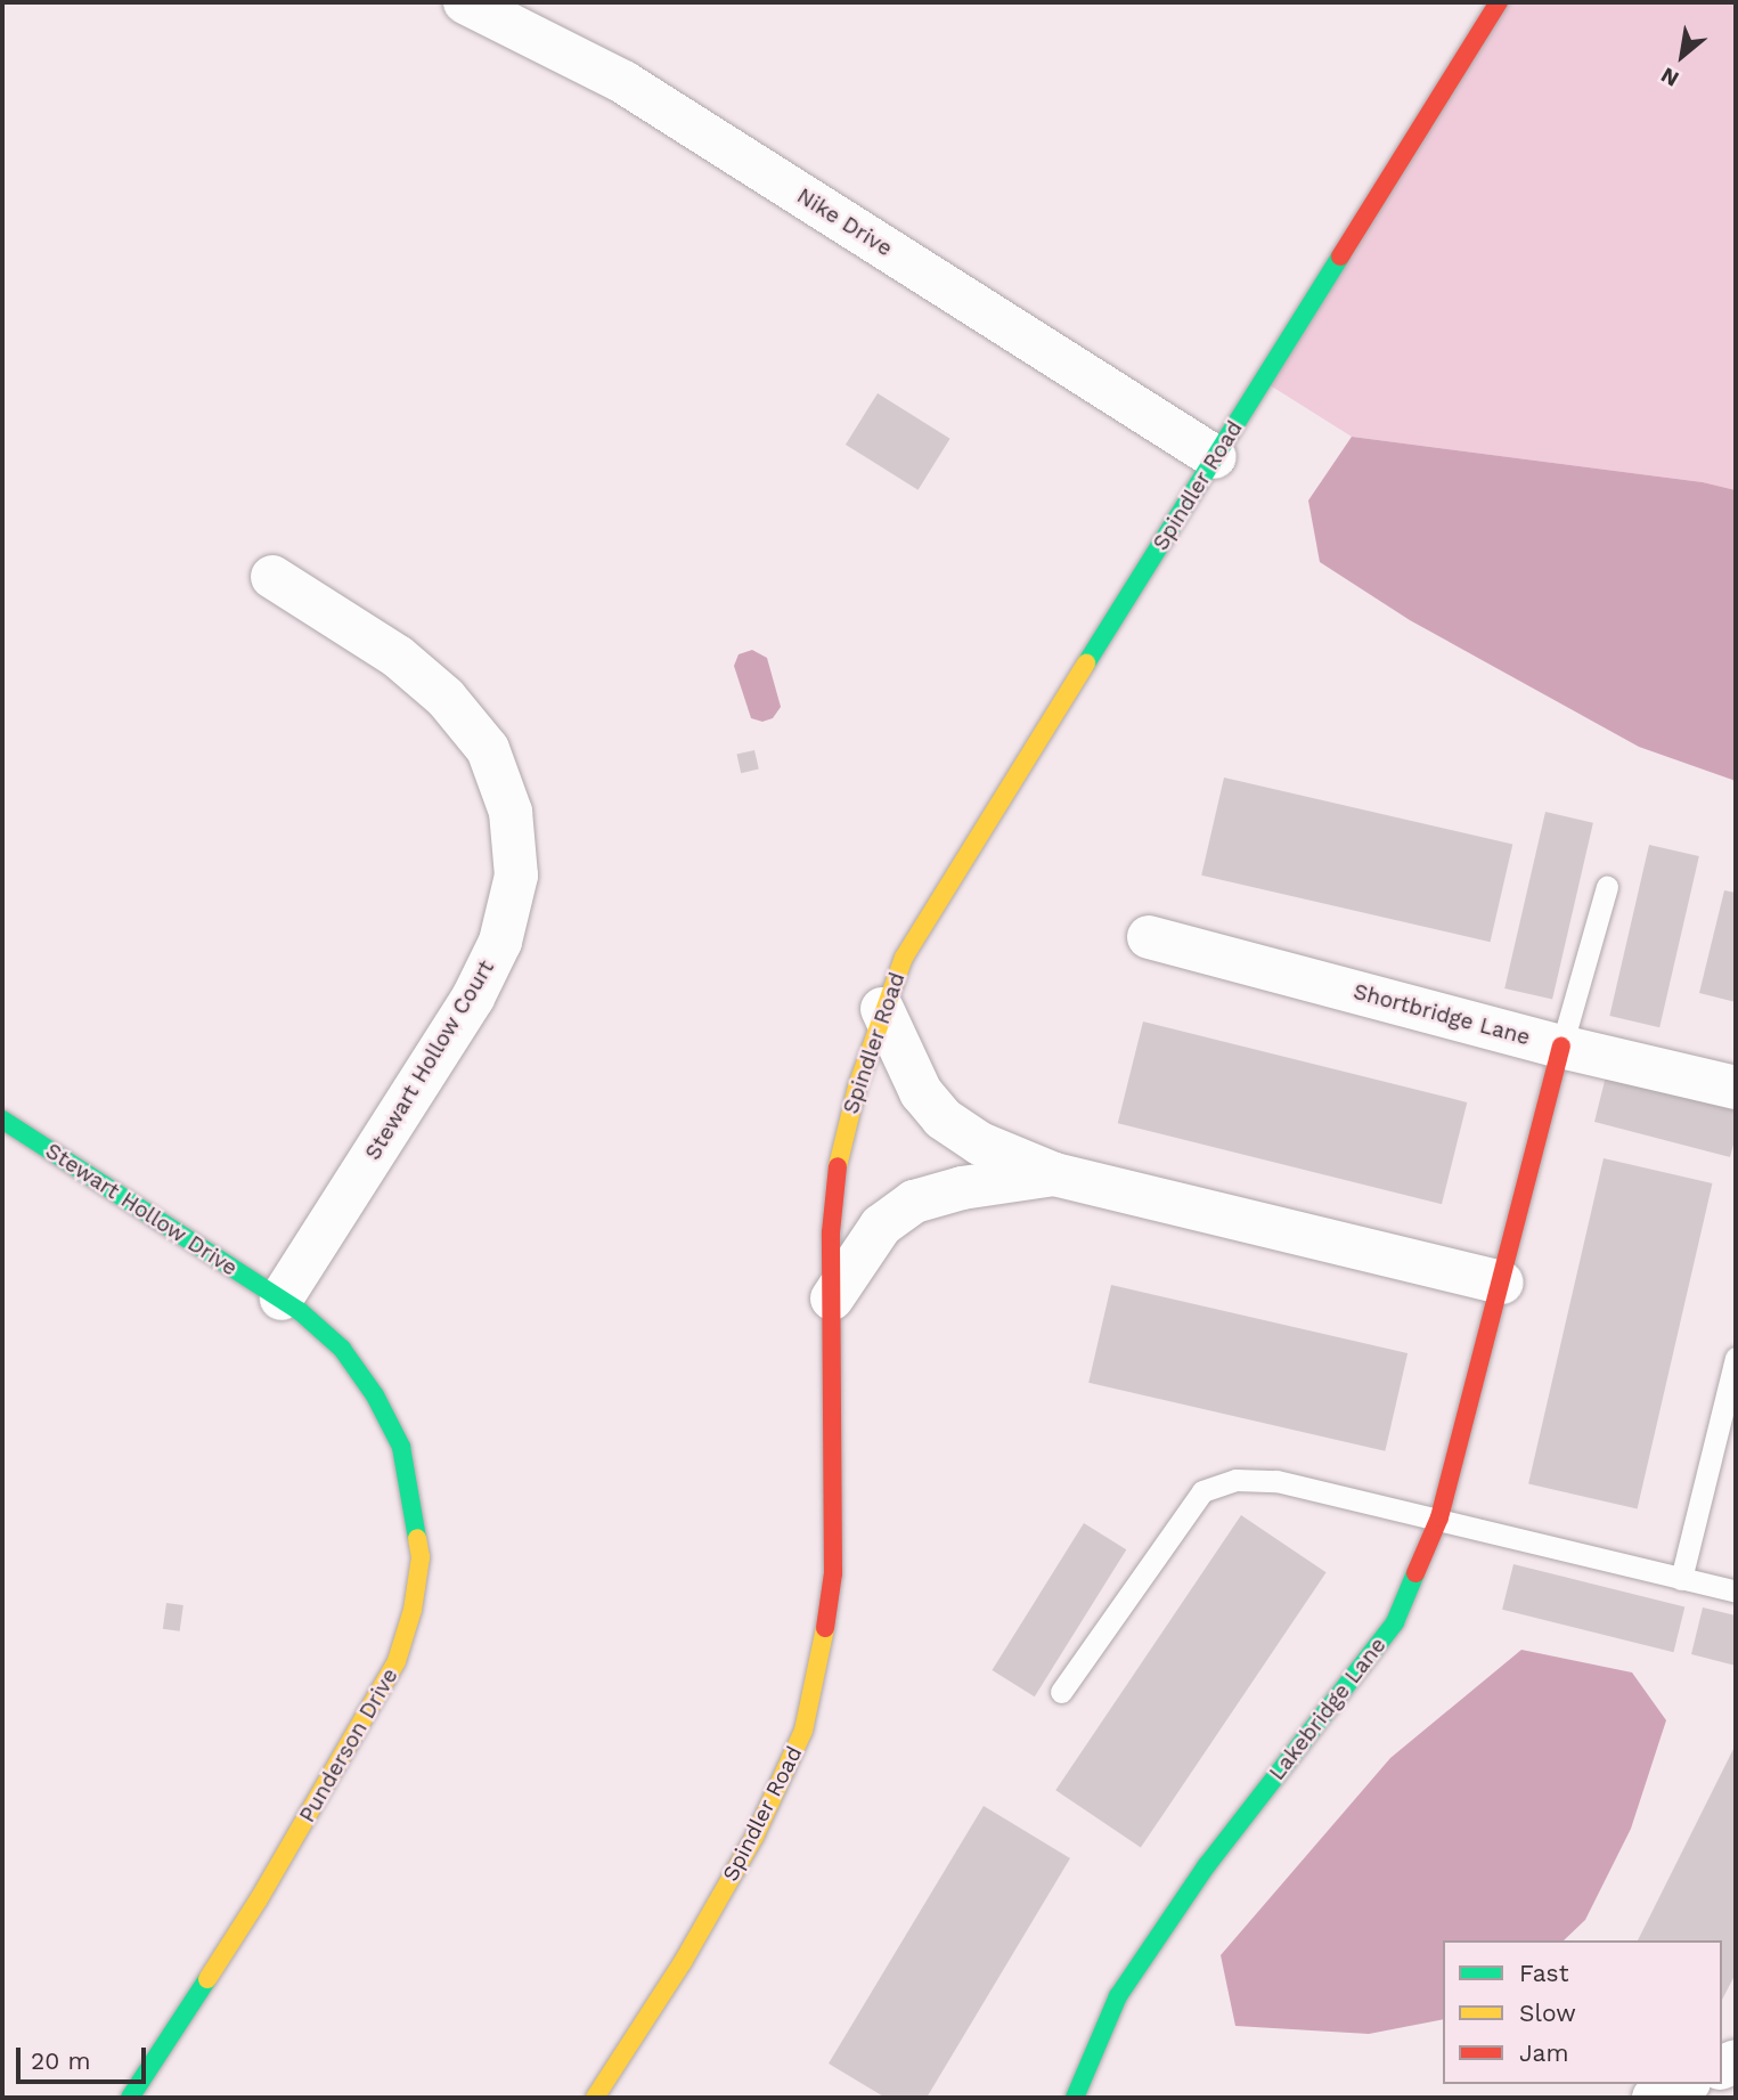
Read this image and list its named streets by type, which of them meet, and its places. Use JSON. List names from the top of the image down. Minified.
{"streets":{"street":["Nike Drive","Spindler Road","Shortbridge Lane","Stewart Hollow Court","Stewart Hollow Drive","Lakebridge Lane","Punderson Drive"]},"crossings":[["Nike Drive","Spindler Road"],["Shortbridge Lane","Lakebridge Lane"],["Stewart Hollow Court","Stewart Hollow Drive"],["Stewart Hollow Court","Punderson Drive"],["Stewart Hollow Drive","Punderson Drive"]],"legend":["Fast","Slow","Jam"],"scale_bar":"20 m","north":"bottom left"}
